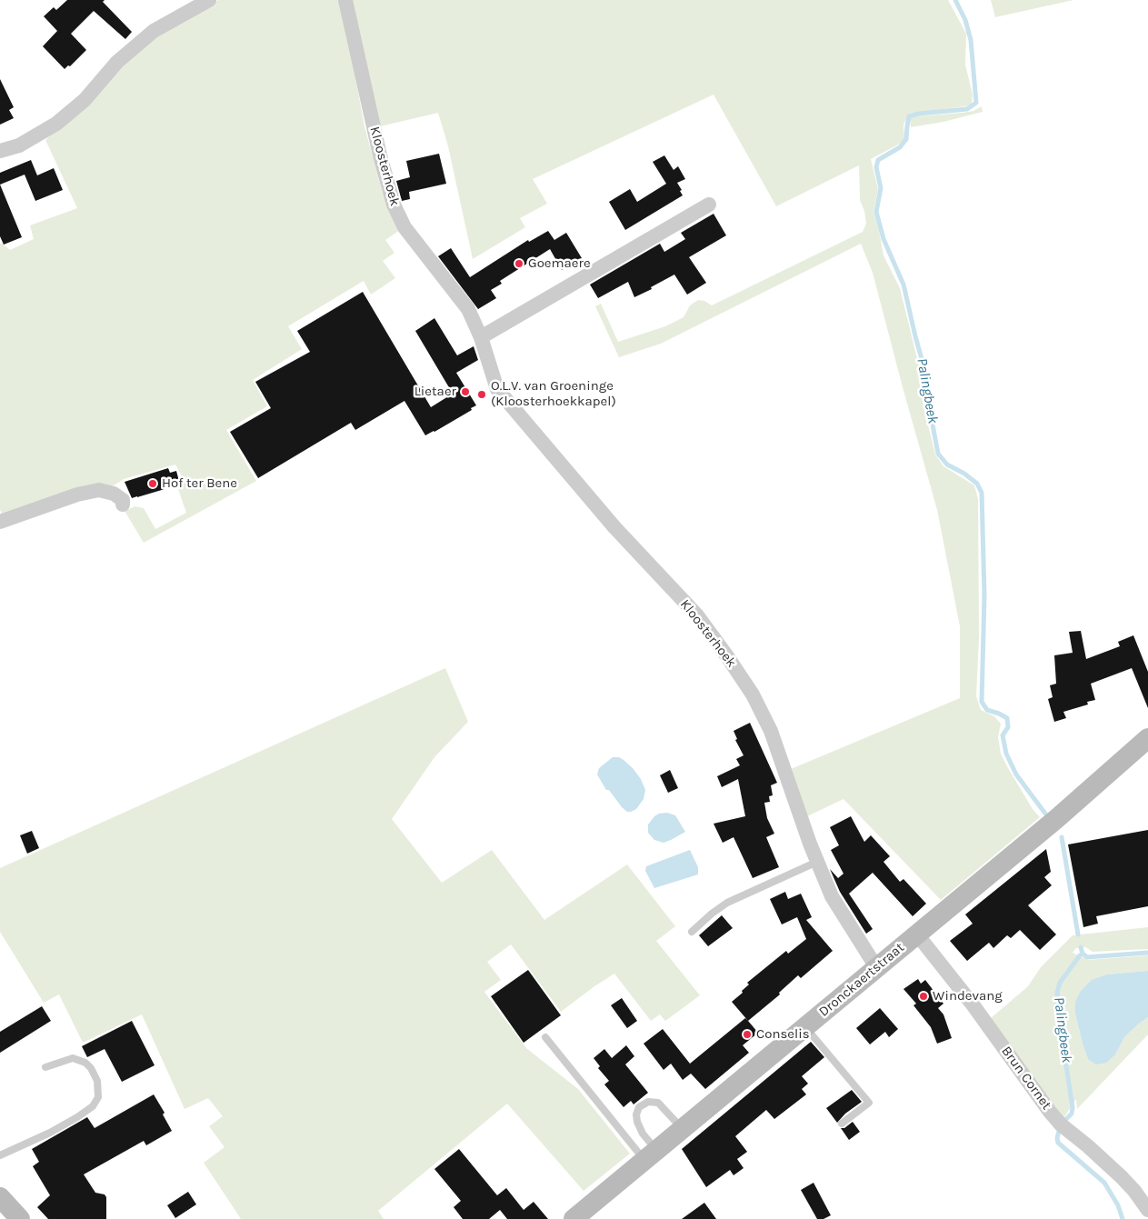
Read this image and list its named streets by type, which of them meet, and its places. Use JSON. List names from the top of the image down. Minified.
{"streets":{"main road":["Dronckaertstraat"],"street":["Kloosterhoek","Brun Cornet"]},"crossings":[["Kloosterhoek","Dronckaertstraat"],["Dronckaertstraat","Brun Cornet"]],"water":["Palingbeek"],"places":["Goemaere","Lietaer","O.L.V. van Groeninge (Kloosterhoekkapel)","Hof ter Bene","Windevang","Conselis"]}
